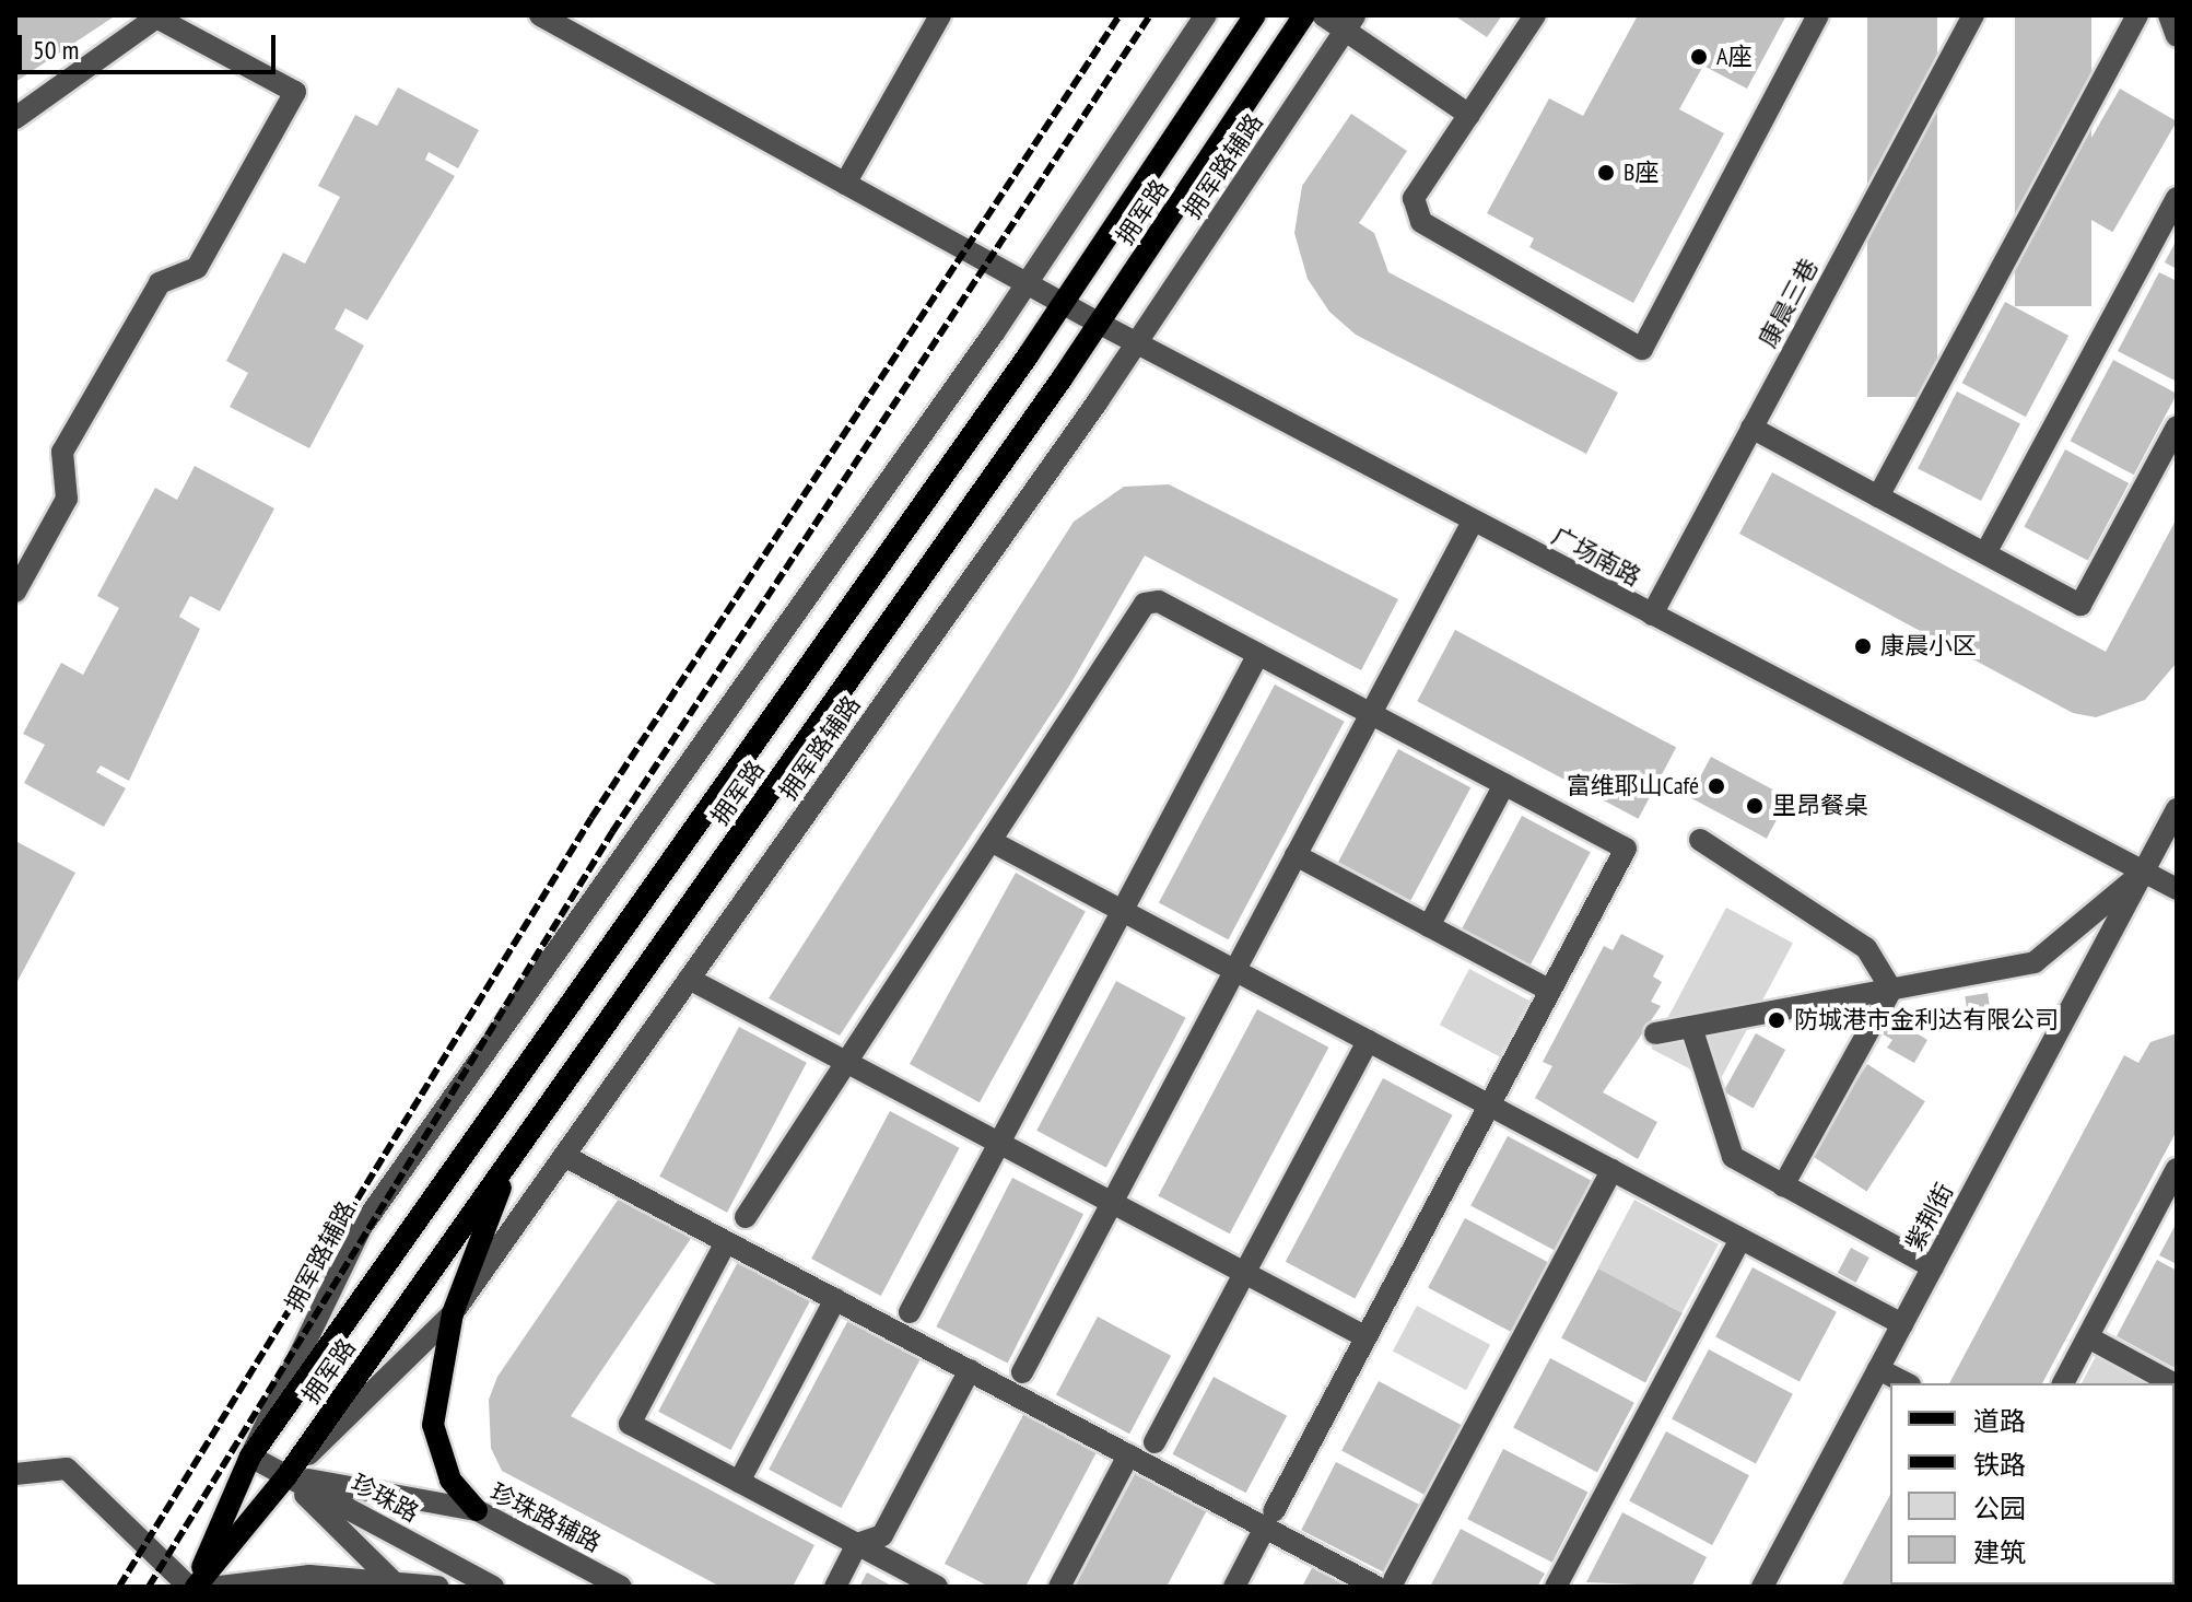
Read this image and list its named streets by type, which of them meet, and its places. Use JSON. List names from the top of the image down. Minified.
{"streets":{"main road":["拥军路"],"street":["拥军路辅路","康晨三巷","广场南路","紫荆街","珍珠路","珍珠路辅路"]},"crossings":[["拥军路辅路","拥军路"],["拥军路辅路","广场南路"],["拥军路辅路","珍珠路"],["拥军路辅路","珍珠路辅路"],["拥军路","广场南路"],["拥军路","珍珠路"],["拥军路","珍珠路辅路"],["康晨三巷","广场南路"],["广场南路","紫荆街"],["珍珠路","珍珠路辅路"]],"places":["A座","B座","康晨小区","富维耶山Café","里昂餐桌","防城港市金利达有限公司"],"legend":["道路","铁路","公园","建筑"],"scale_bar":"50 m"}
